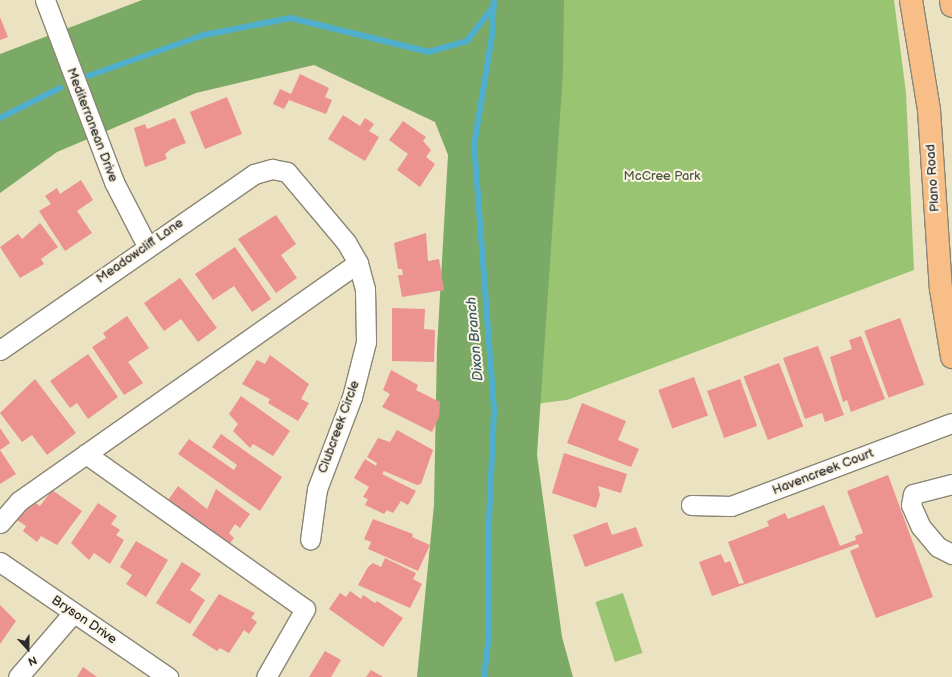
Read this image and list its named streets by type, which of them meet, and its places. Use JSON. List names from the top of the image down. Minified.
{"streets":{"main road":["Plano Road"],"street":["Mediterranean Drive","Meadowcliff Lane","Clubcreek Circle","Havencreek Court","Bryson Drive"]},"crossings":[["Mediterranean Drive","Meadowcliff Lane"],["Meadowcliff Lane","Clubcreek Circle"]],"water":["Dixon Branch"],"parks":["McCree Park"],"north":"bottom"}
